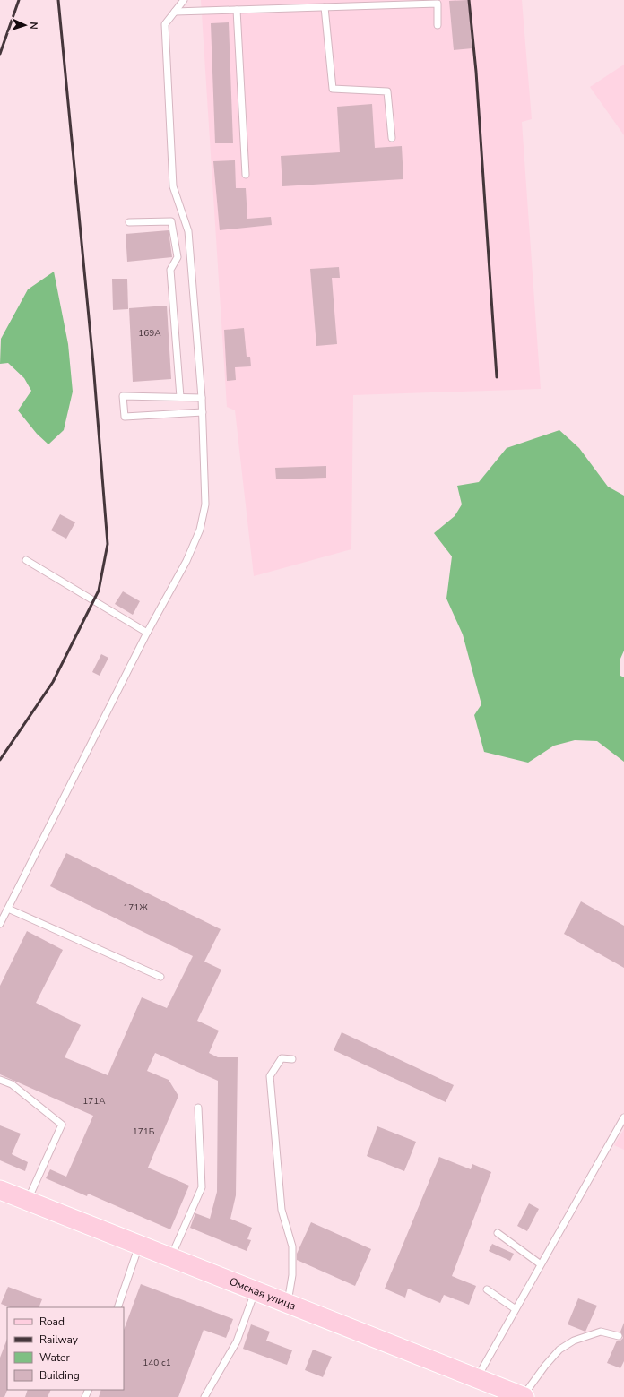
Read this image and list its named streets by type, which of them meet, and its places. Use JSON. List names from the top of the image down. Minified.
{"streets":{"main road":["Омская улица"]},"house_numbers":["169А","171Ж","171А","171Б","140 с1"],"legend":["Road","Railway","Water","Building"],"north":"right"}
